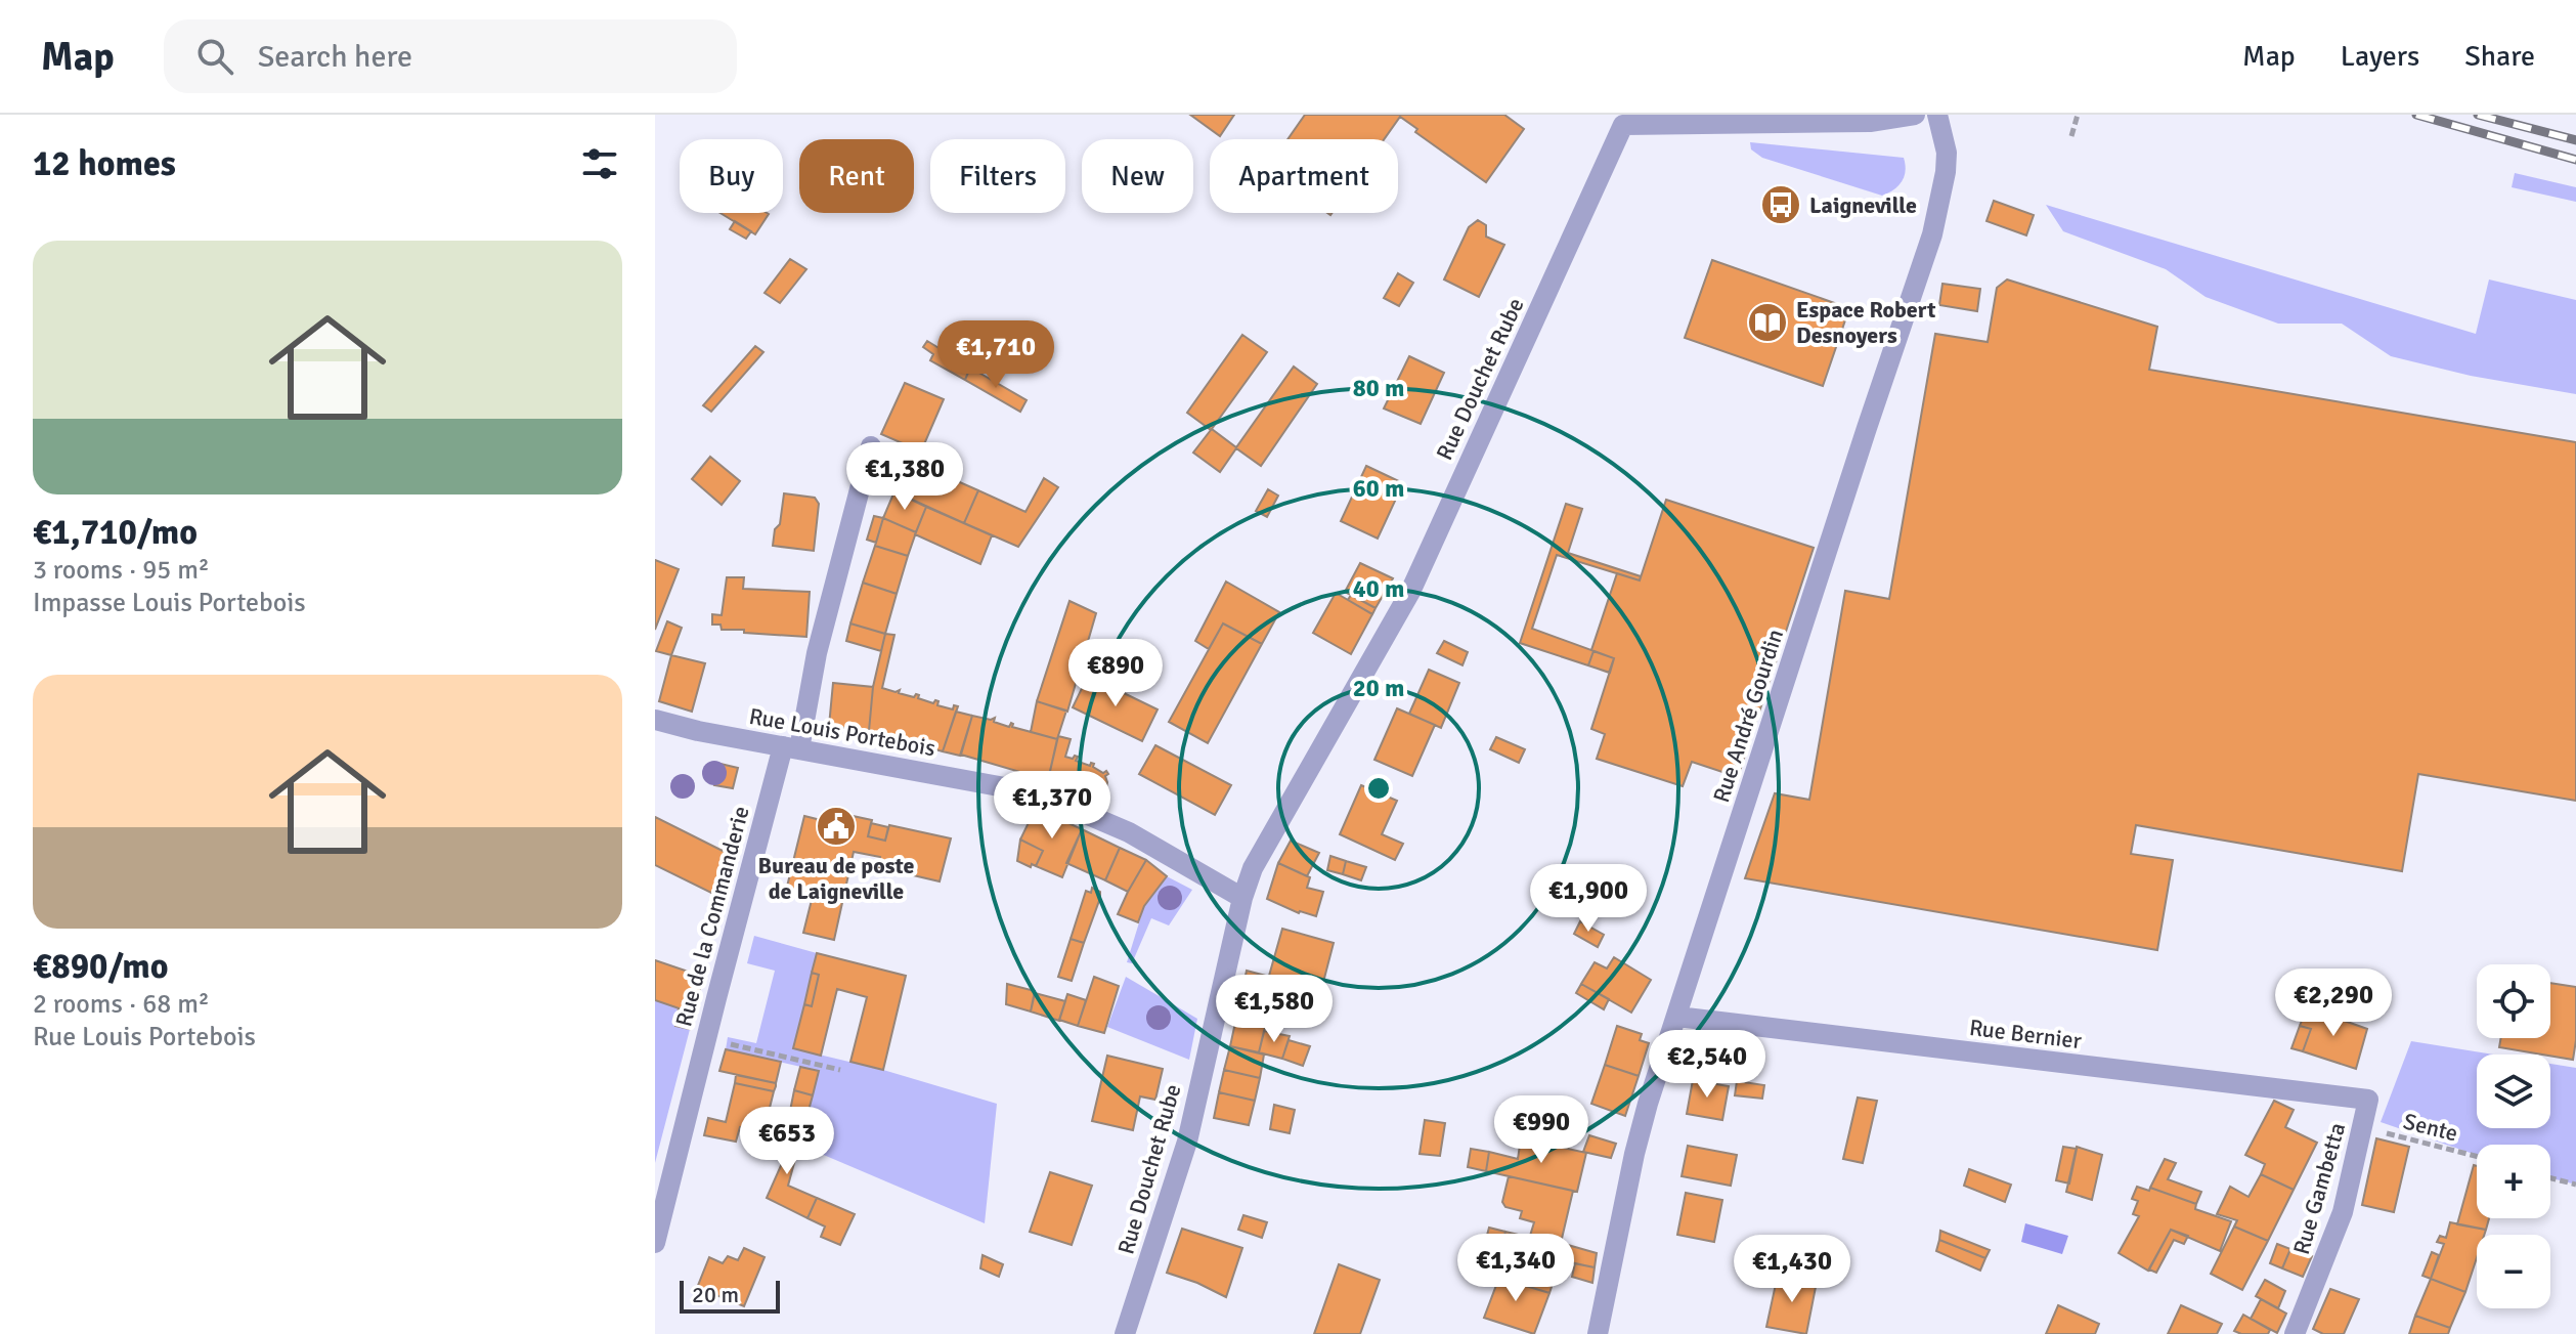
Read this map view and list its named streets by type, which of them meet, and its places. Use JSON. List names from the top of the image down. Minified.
{"streets":{"street":["Rue Douchet Rube","Rue André Gourdin","Rue Louis Portebois","Rue de la Commanderie","Rue Bernier","Rue Gambetta"],"path":["Sente"]},"crossings":[["Rue Douchet Rube","Rue Louis Portebois"],["Rue André Gourdin","Rue Bernier"],["Rue Louis Portebois","Rue de la Commanderie"],["Rue Bernier","Rue Gambetta"],["Sente","Rue Gambetta"]],"places":{"bus stop":["Laigneville"],"library":["Espace Robert Desnoyers"],"public building":["Bureau de poste de Laigneville"]},"scale_bar":"20 m","page":{"header":"Map","search":"Search here","nav":["Map","Layers","Share"],"heading":"12 homes","chip":["Buy","Rent","Filters","New","Apartment"],"list":[{"name":"€1,710/mo","note":"3 rooms · 95 m² · Impasse Louis Portebois"},{"name":"€890/mo","note":"2 rooms · 68 m² · Rue Louis Portebois"}],"price":["€1,710","€1,380","€890","€1,370","€1,900","€2,290","€1,580","€2,540","€990","€653","€1,340","€1,430"],"map_buttons":["+","−"],"scale":"20 m"},"rings":["80 m","60 m","40 m","20 m"]}
